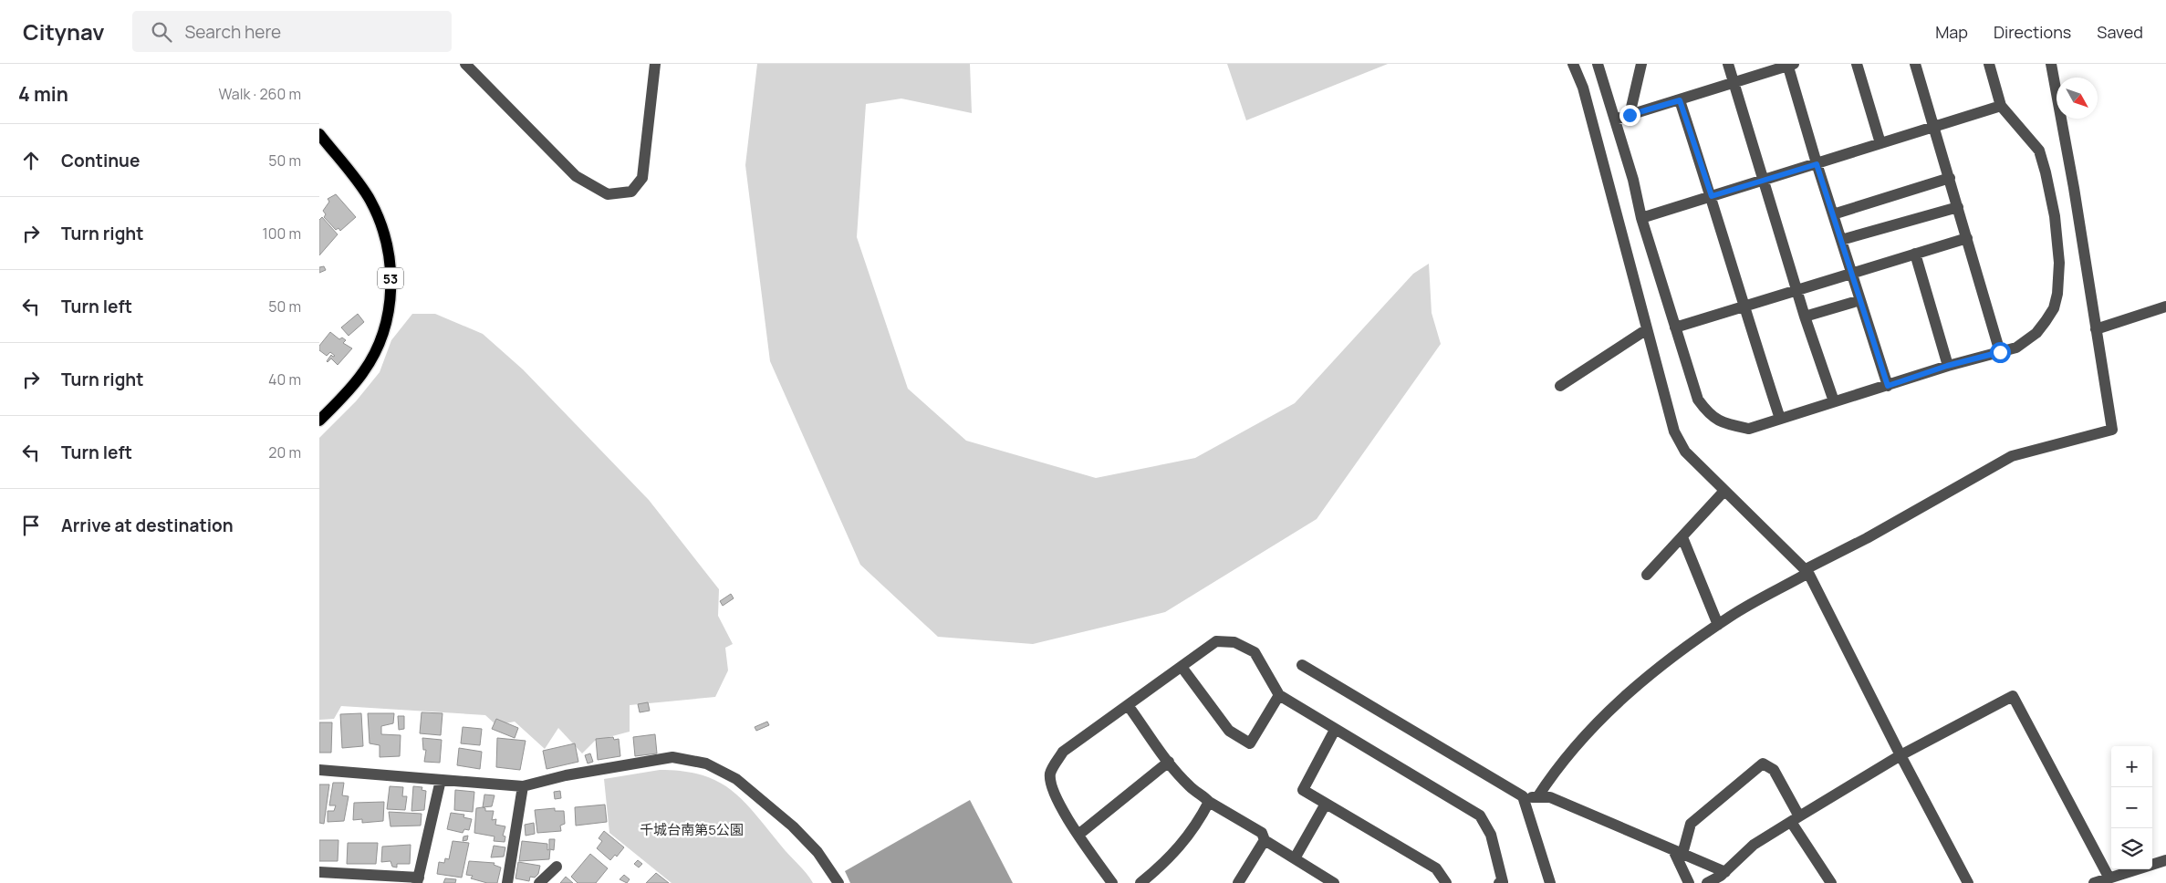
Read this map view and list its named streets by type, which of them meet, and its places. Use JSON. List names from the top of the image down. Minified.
{"streets":{"main road":["53"]},"parks":["千城台南第5公園"],"north":"bottom right","page":{"header":"Citynav","search":"Search here","nav":["Map","Directions","Saved"],"heading":["4 min","Walk · 260 m"],"list":[["Continue","50 m"],["Turn right","100 m"],["Turn left","50 m"],["Turn right","40 m"],["Turn left","20 m"],"Arrive at destination"],"map_buttons":["+","−"]}}
